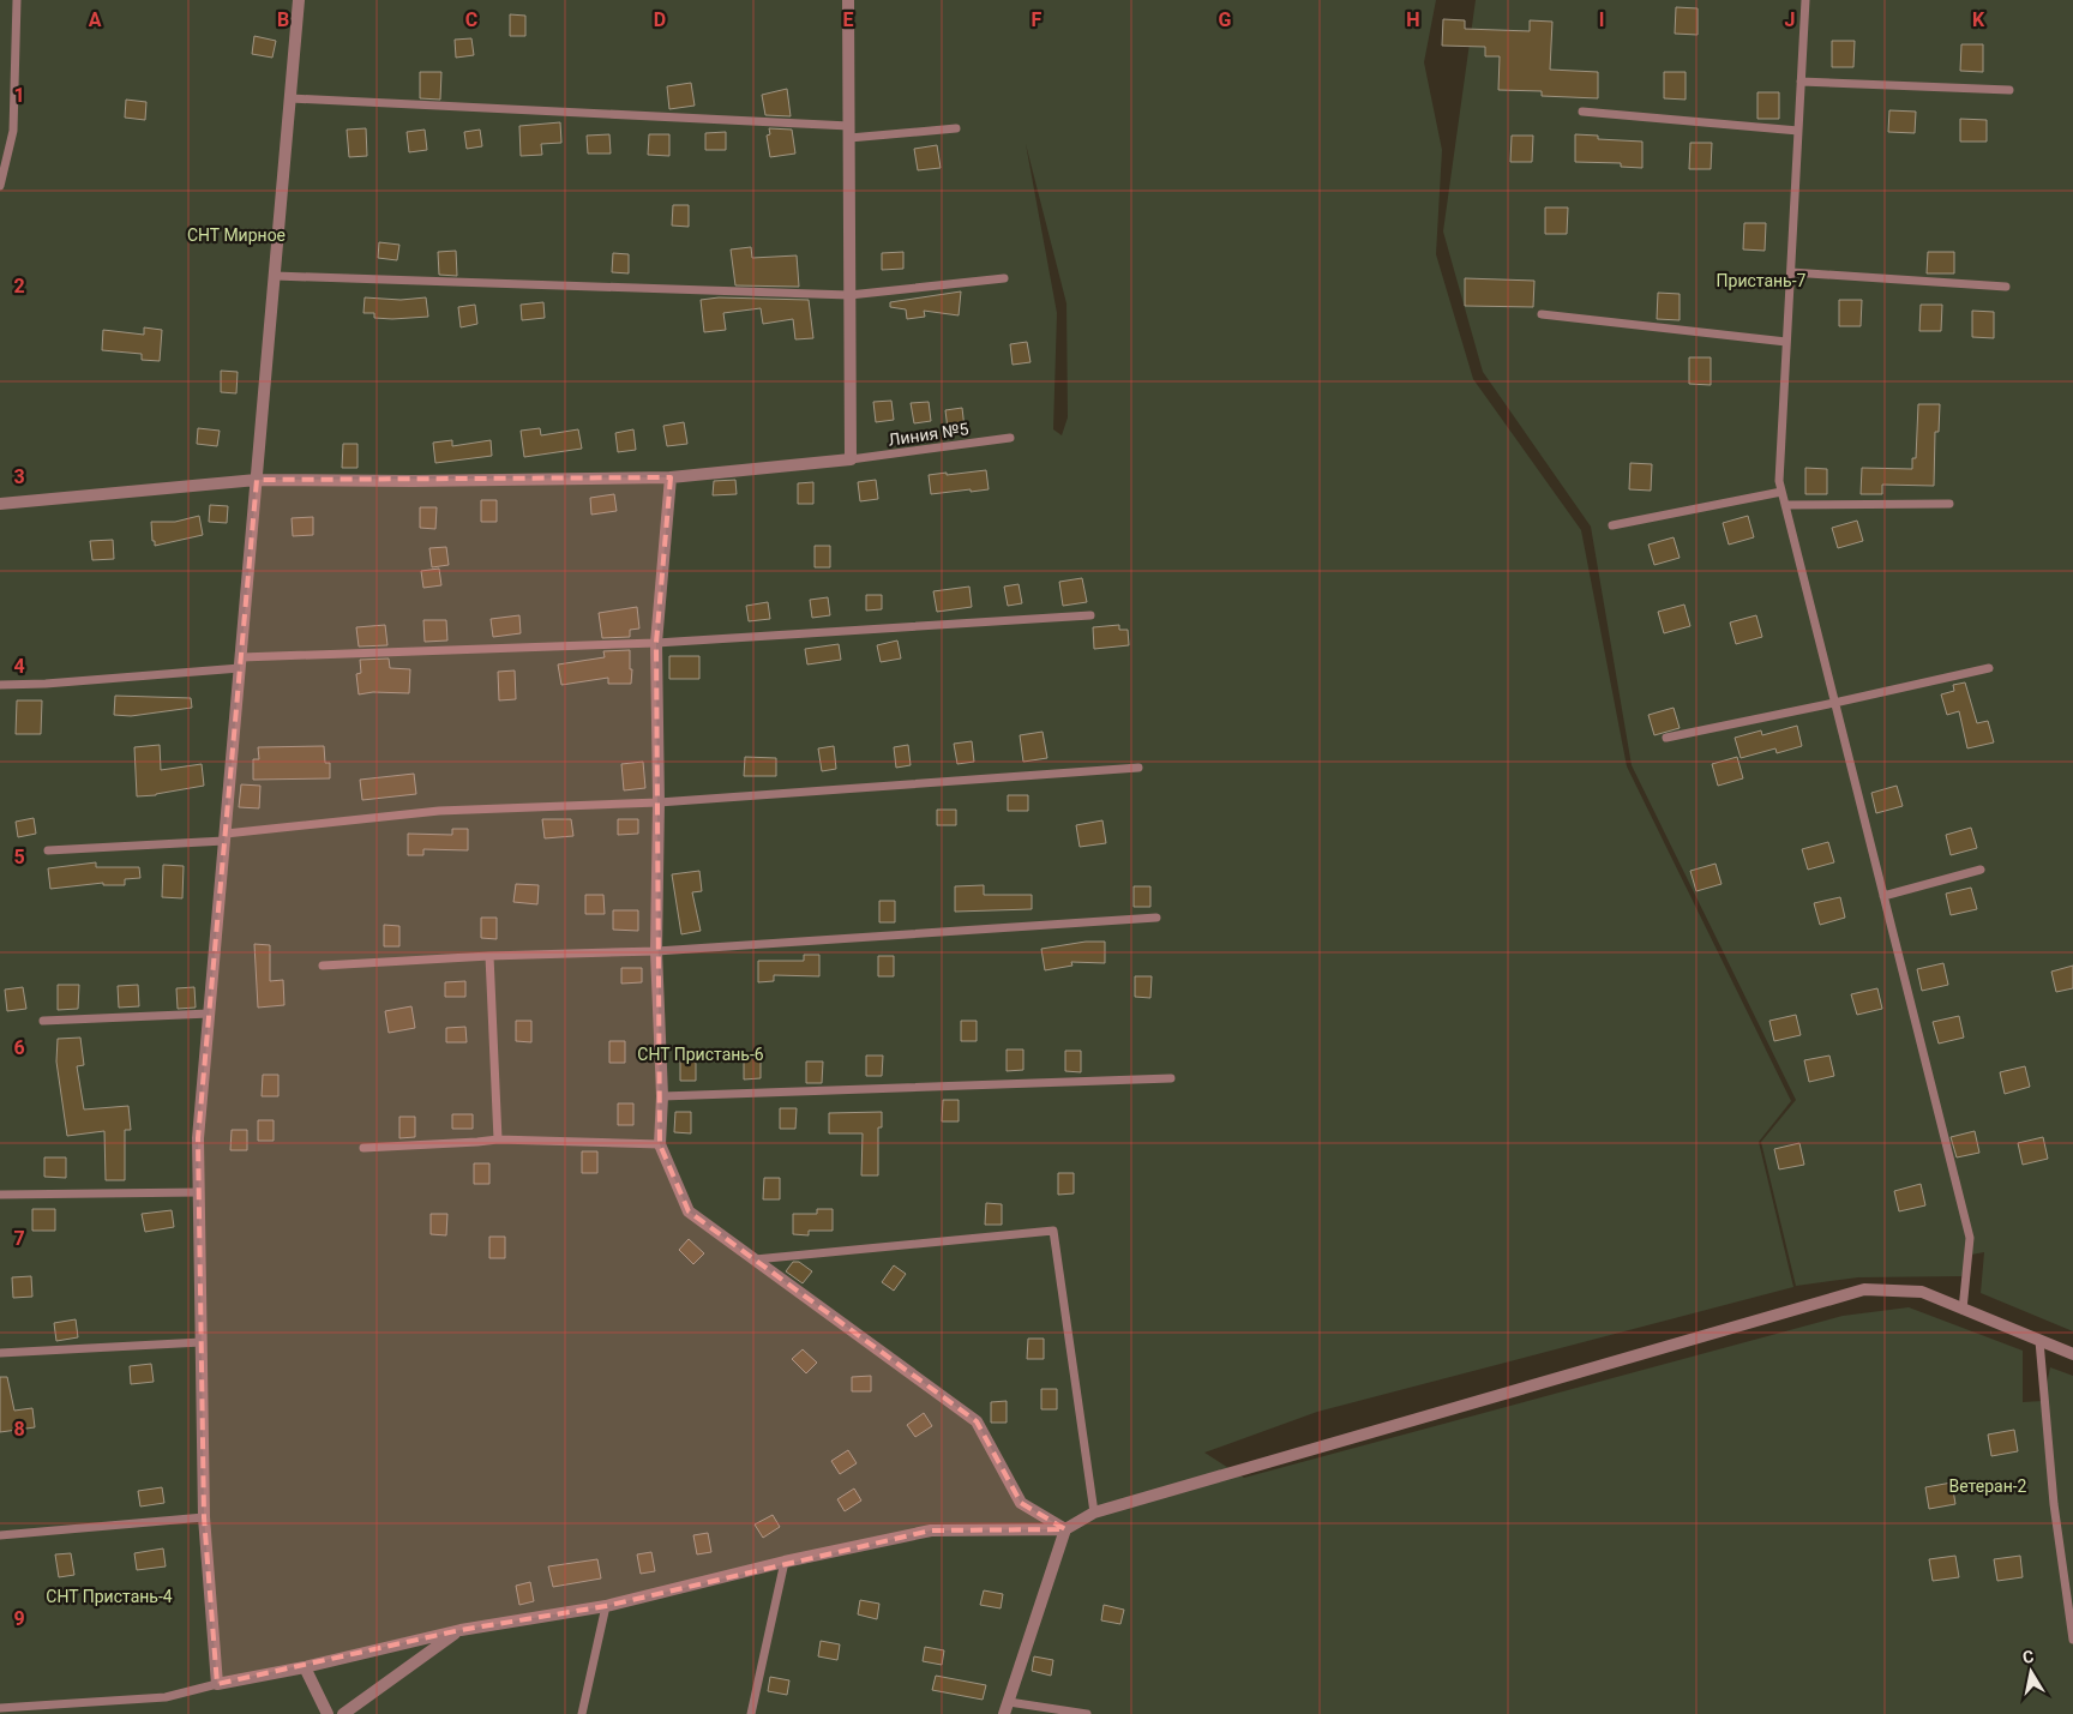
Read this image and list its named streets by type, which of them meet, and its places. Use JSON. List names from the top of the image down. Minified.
{"streets":{"lane":["Линия №5"]},"parks":["СНТ Мирное","Пристань-7","СНТ Пристань-6","Ветеран-2","СНТ Пристань-4"],"north":"top","grid":{"columns":["A","B","C","D","E","F","G","H","I","J","K"],"rows":["1","2","3","4","5","6","7","8","9"]}}
